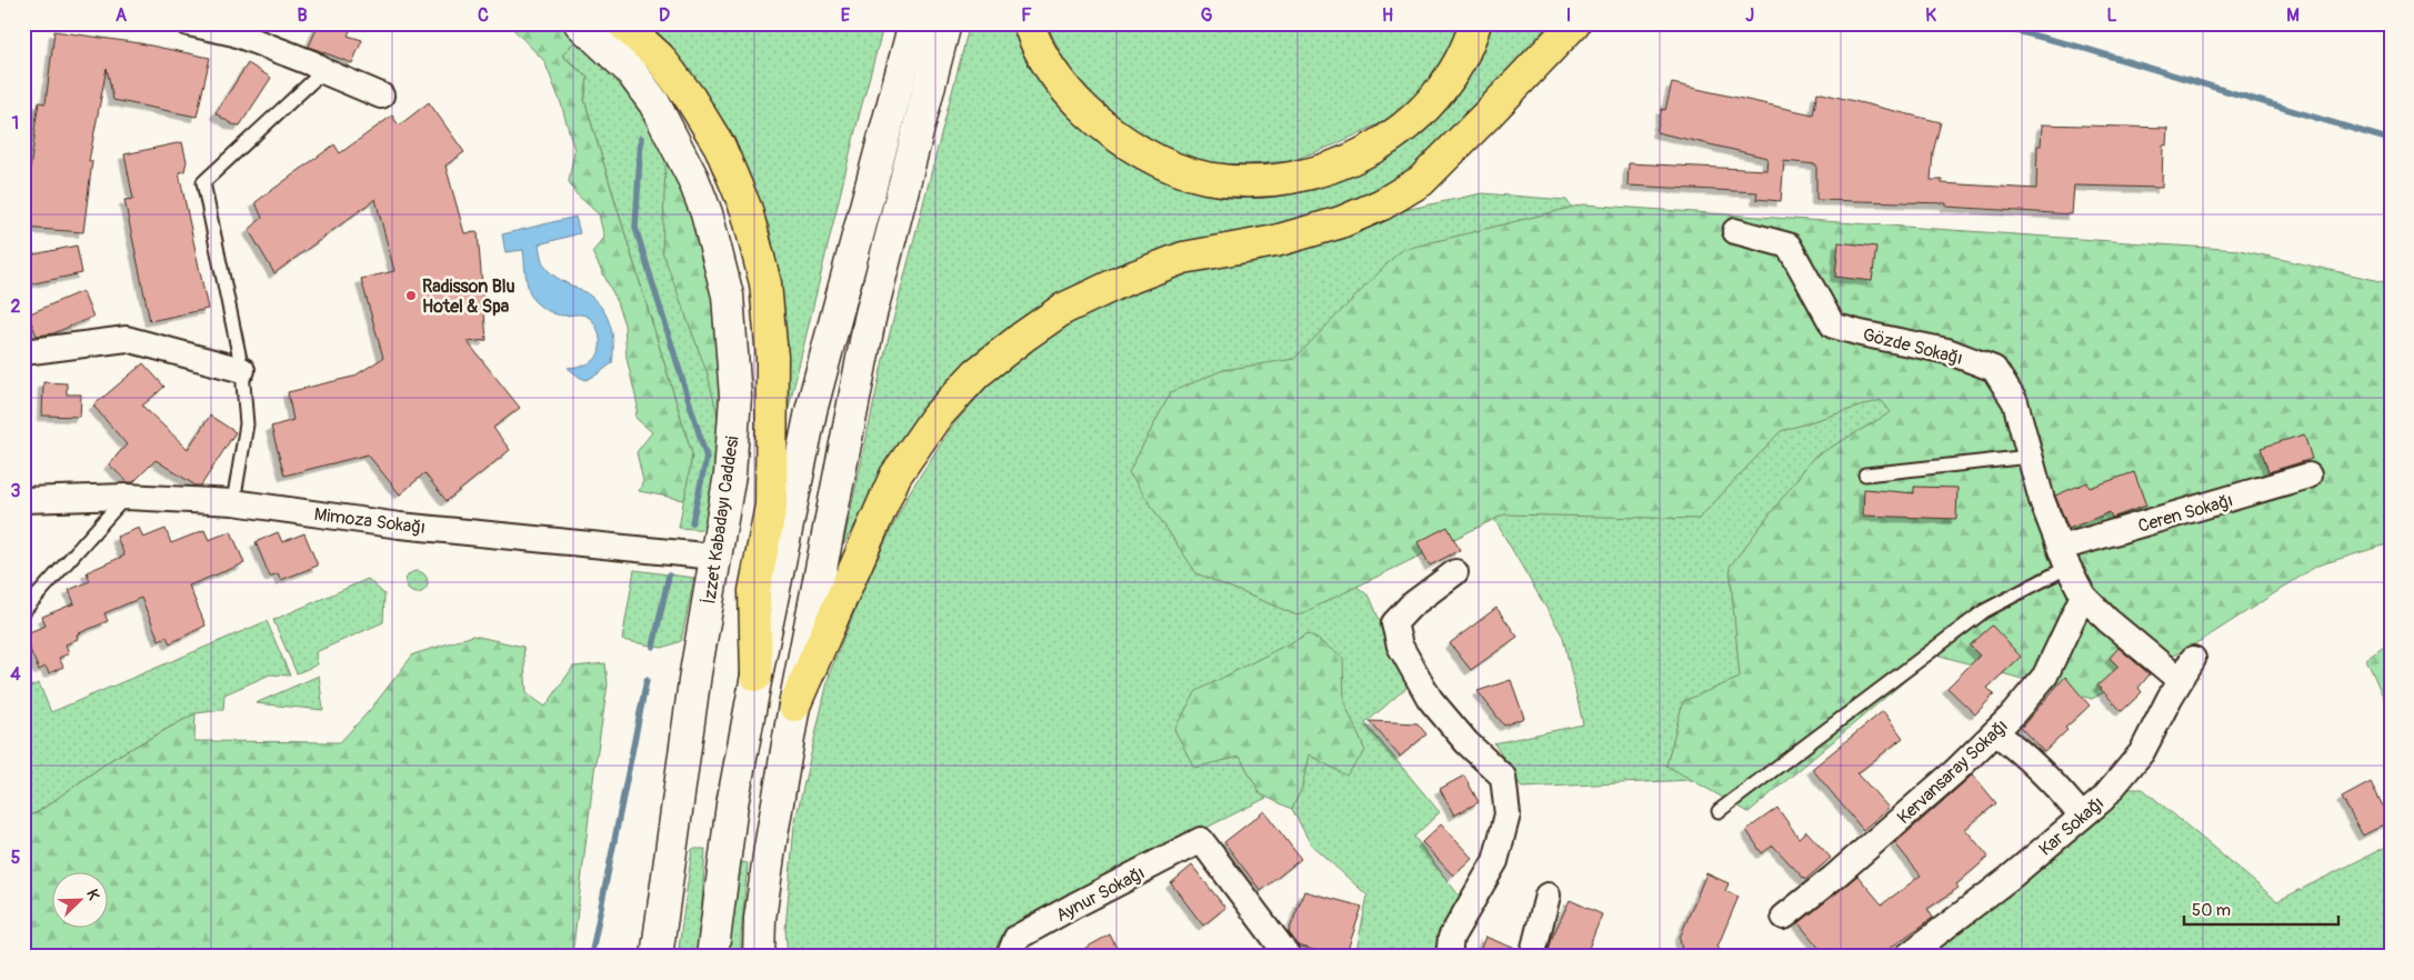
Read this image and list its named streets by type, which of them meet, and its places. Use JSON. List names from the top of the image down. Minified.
{"streets":{"main road":["İzzet Kabadayı Caddesi"],"street":["Gözde Sokağı","Ceren Sokağı","Mimoza Sokağı","Kervansaray Sokağı","Kar Sokağı","Aynur Sokağı"]},"crossings":[["Gözde Sokağı","Ceren Sokağı"],["Gözde Sokağı","Kervansaray Sokağı"],["Gözde Sokağı","Kar Sokağı"],["Mimoza Sokağı","İzzet Kabadayı Caddesi"]],"places":["Radisson Blu Hotel & Spa"],"scale_bar":"50 m","north":"top right","grid":{"columns":["A","B","C","D","E","F","G","H","I","J","K","L","M"],"rows":["1","2","3","4","5"]}}
